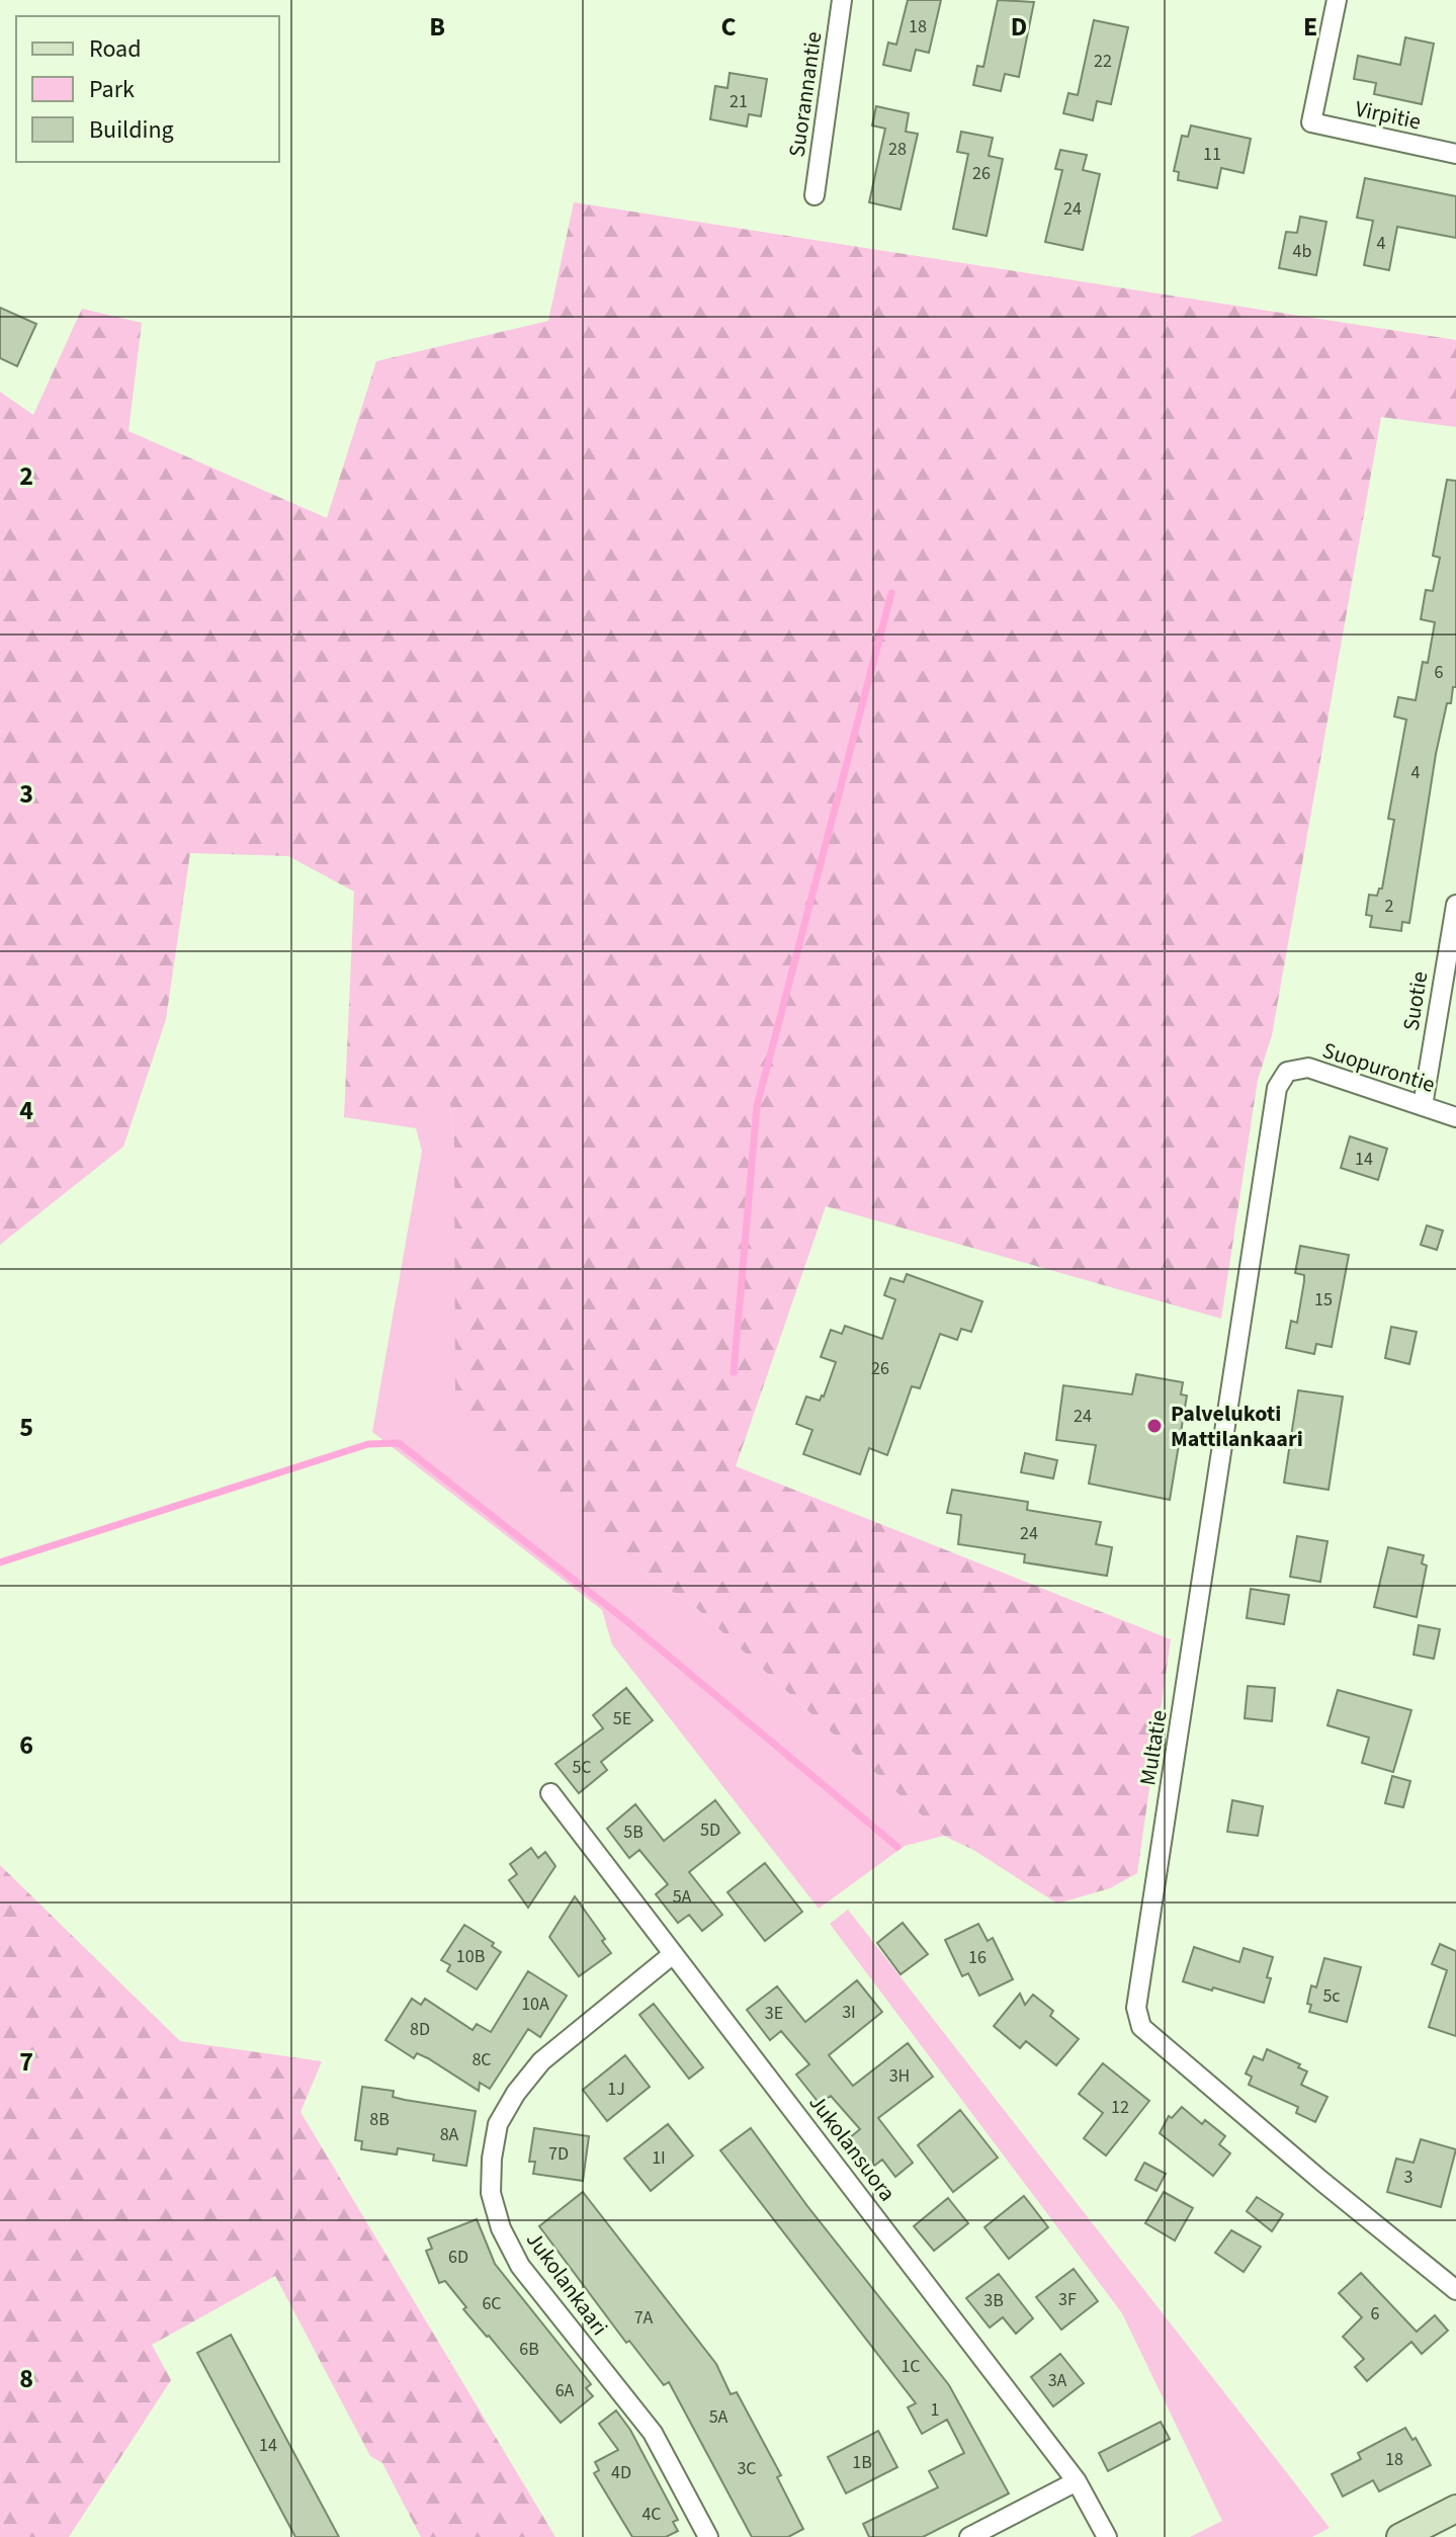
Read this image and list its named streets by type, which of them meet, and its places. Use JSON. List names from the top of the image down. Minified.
{"streets":{"street":["Suorannantie","Virpitie","Suotie","Suopurontie","Multatie","Jukolansuora","Jukolankaari"]},"crossings":[["Suotie","Suopurontie"],["Suopurontie","Multatie"],["Jukolansuora","Jukolankaari"]],"places":["Palvelukoti Mattilankaari"],"house_numbers":["18","22","21","28","11","26","24","4","4b","6","4","2","14","15","26","24","24","5E","5C","5D","5B","5A","10B","16","5c","10A","3I","3E","8D","8C","3H","1J","12","8B","8A","7D","1I","3","6D","3F","3B","6C","6","7A","6B","1C","3A","6A","1","5A","14","18","1B","3C","4D","4C"],"legend":["Road","Park","Building"],"grid":{"columns":["B","C","D","E"],"rows":["2","3","4","5","6","7","8"]}}
